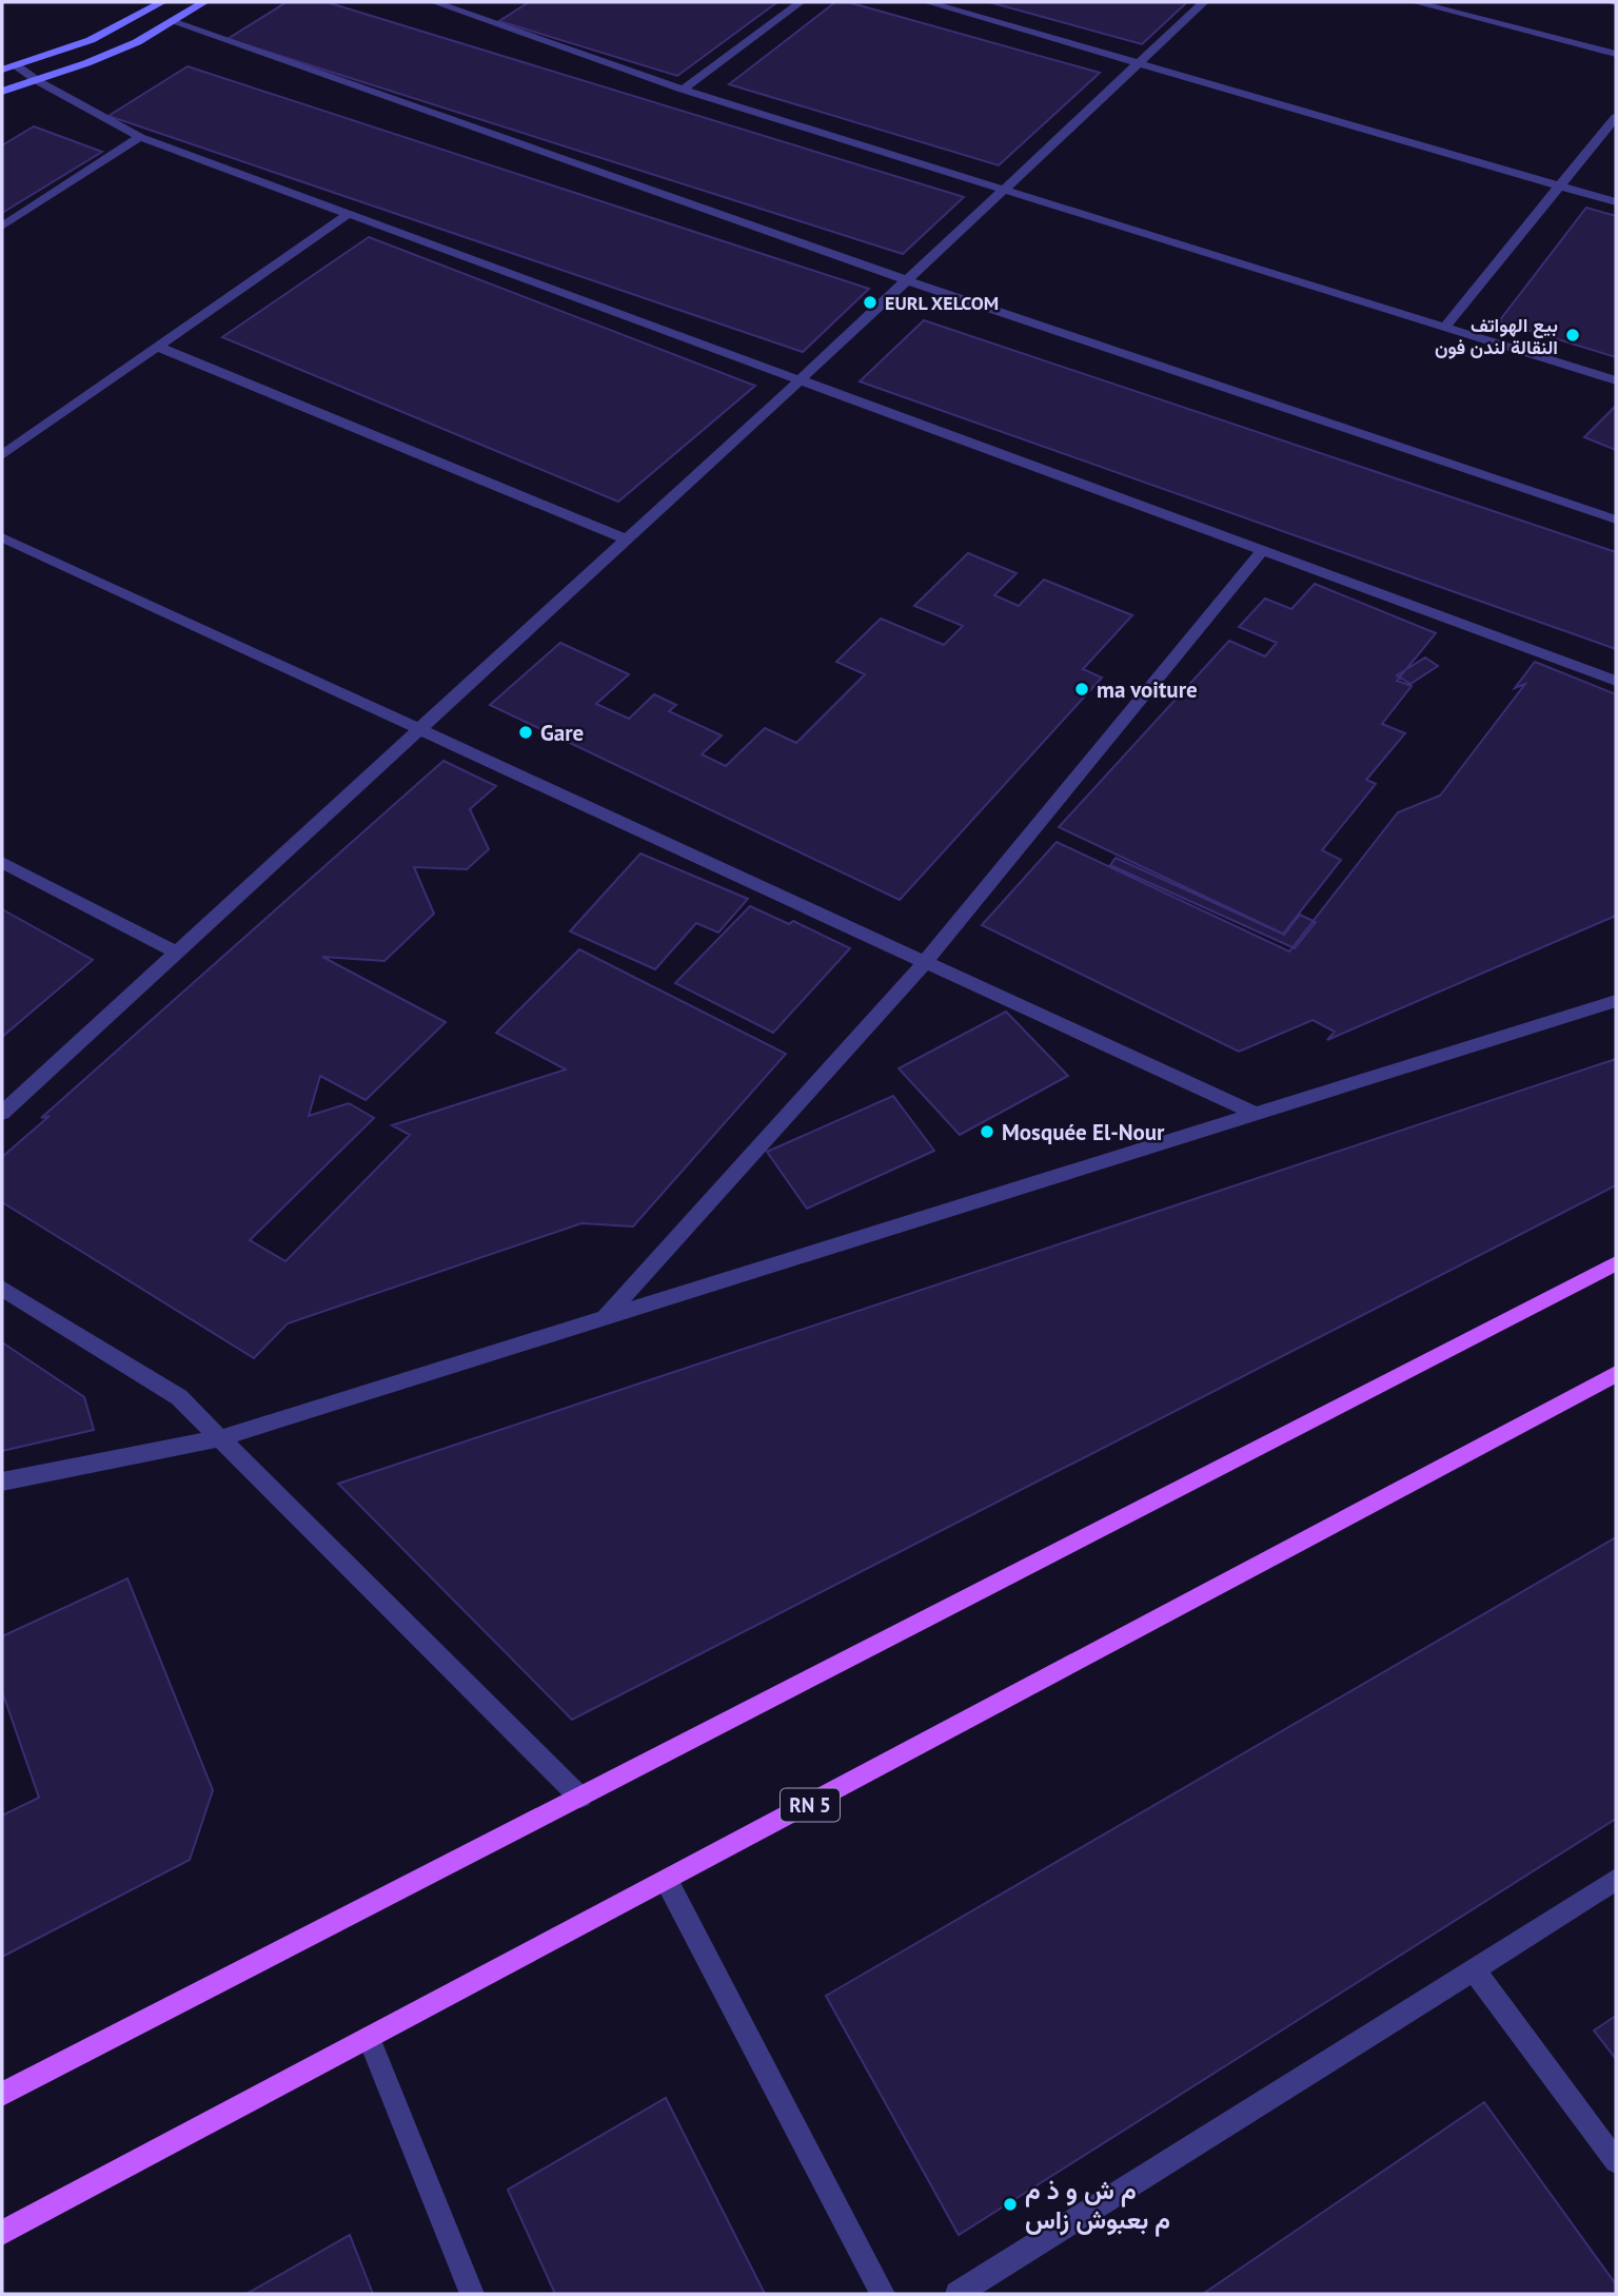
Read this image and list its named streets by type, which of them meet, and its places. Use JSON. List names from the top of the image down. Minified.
{"streets":{"main road":["RN 5"]},"places":["EURL XELCOM","بيع الهواتف النقالة لندن فون","ma voiture","Gare","Mosquée El-Nour","م ش و ذ م م بعبوش زاس"]}
